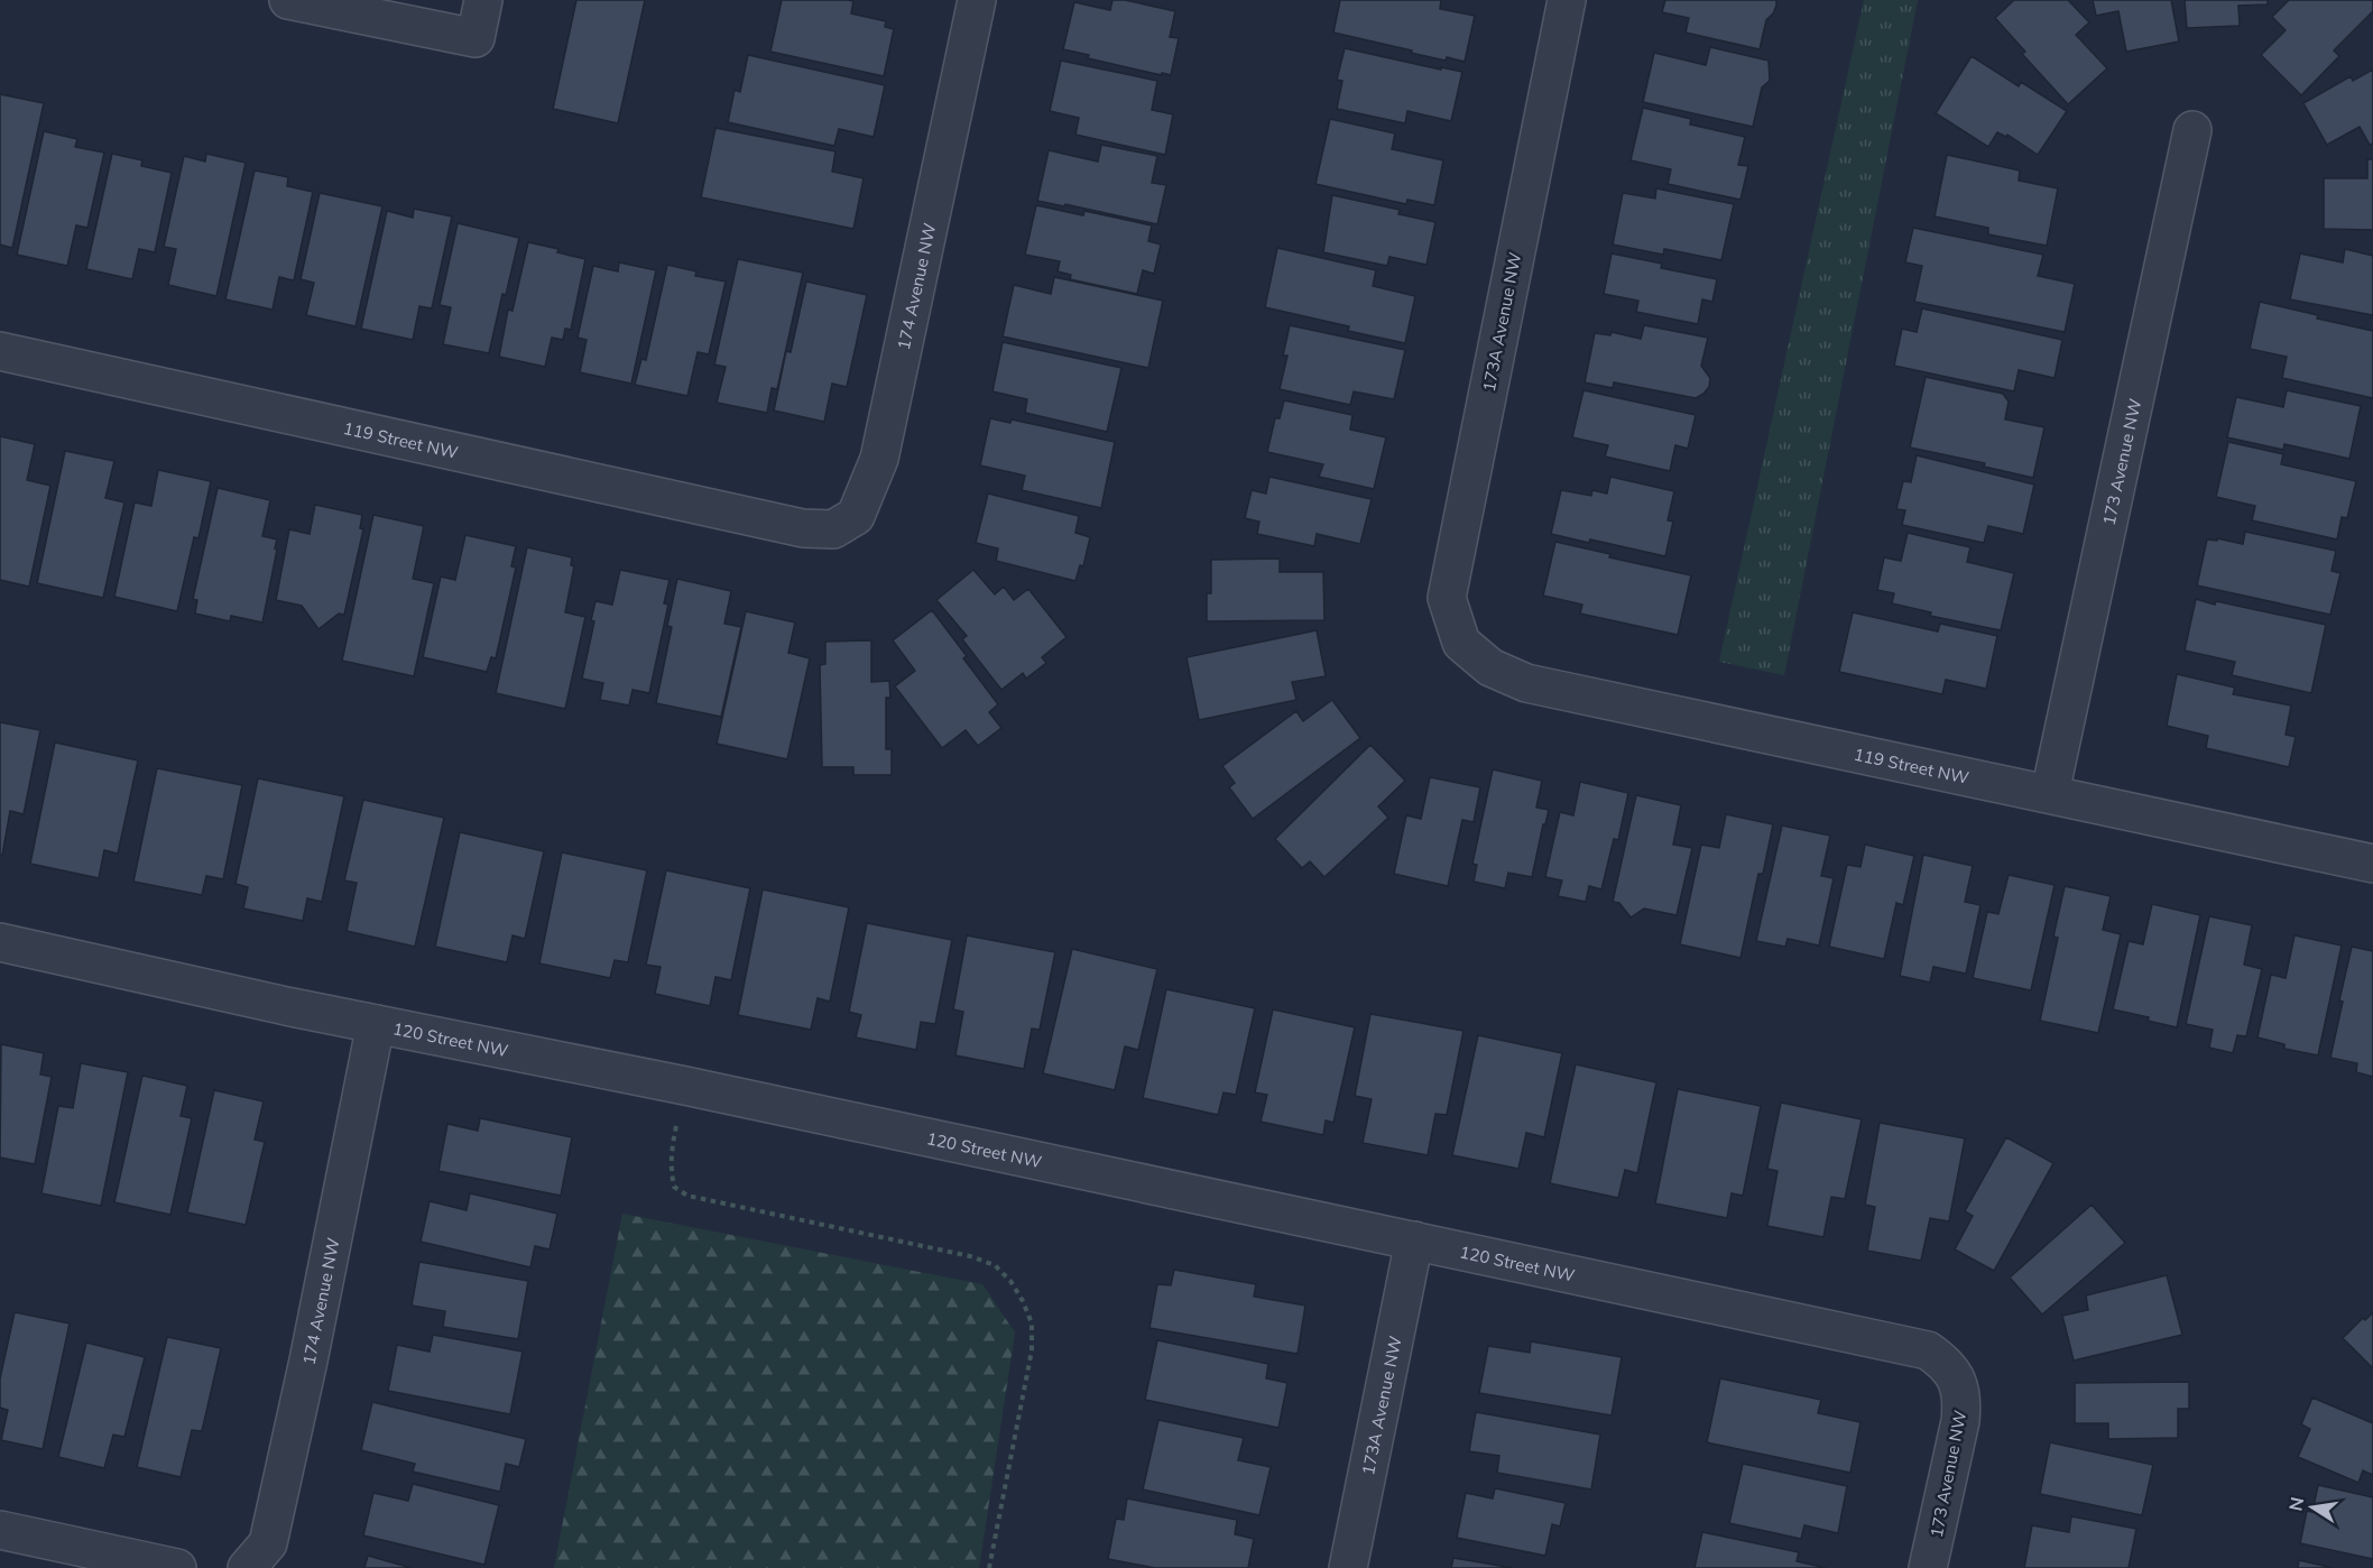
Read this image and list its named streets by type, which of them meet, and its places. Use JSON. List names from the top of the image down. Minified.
{"streets":{"street":["174 Avenue NW","173A Avenue NW","119 Street NW","173 Avenue NW","120 Street NW"]},"crossings":[["174 Avenue NW","119 Street NW"],["174 Avenue NW","120 Street NW"],["173A Avenue NW","119 Street NW"],["173A Avenue NW","120 Street NW"],["119 Street NW","173 Avenue NW"],["173 Avenue NW","120 Street NW"]],"north":"left"}
